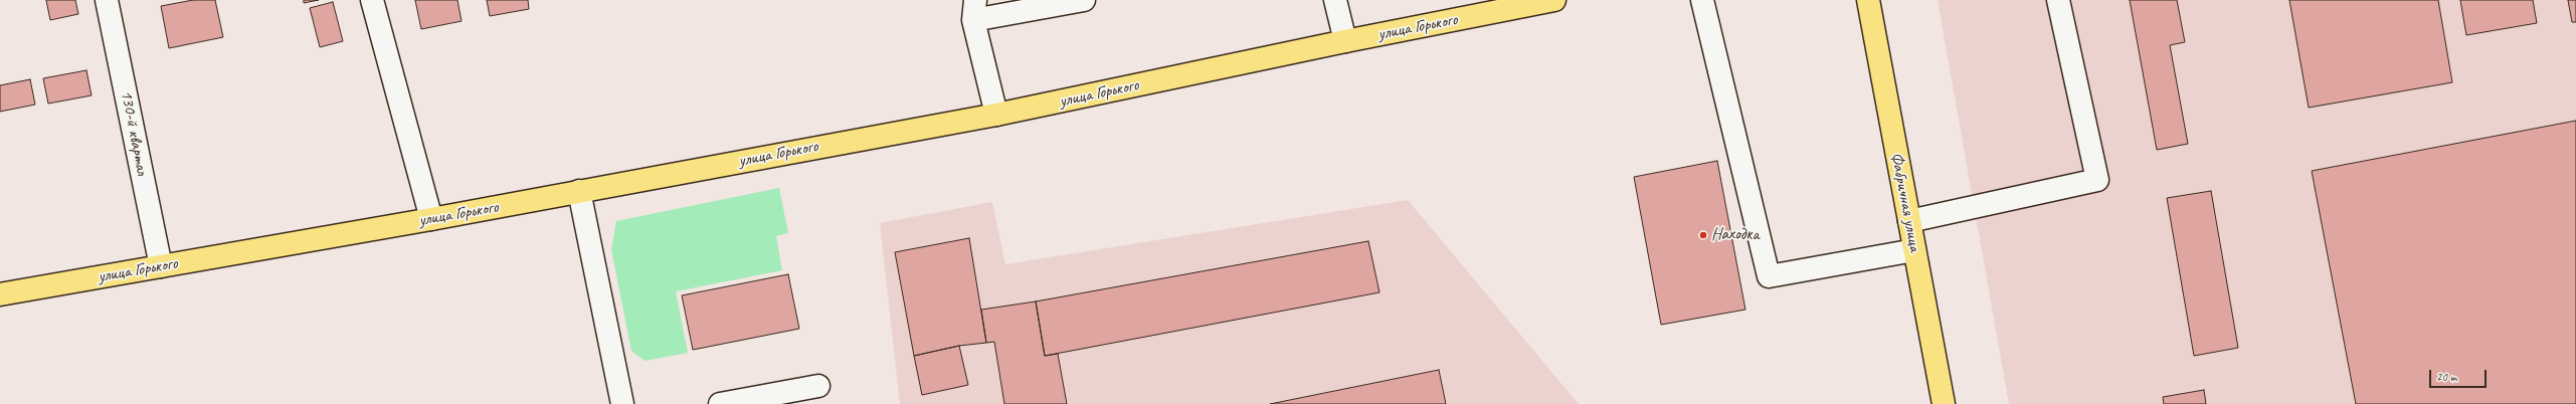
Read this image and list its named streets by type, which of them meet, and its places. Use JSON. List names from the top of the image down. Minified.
{"streets":{"main road":["улица Горького","Фабричная улица"],"street":["130-й квартал"]},"crossings":[["улица Горького","130-й квартал"]],"places":["Находка"],"scale_bar":"20 m"}
